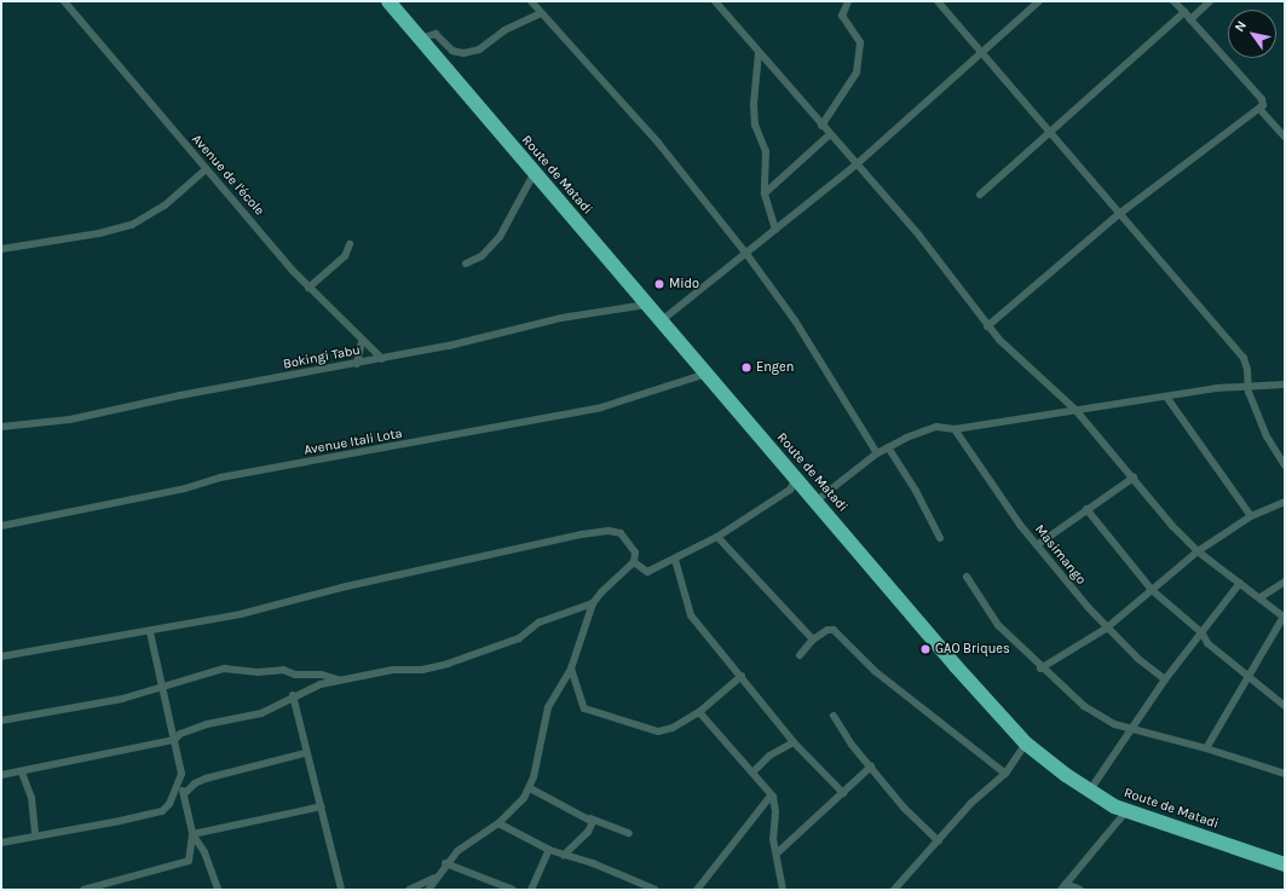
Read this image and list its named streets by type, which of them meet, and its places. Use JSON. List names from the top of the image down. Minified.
{"streets":{"highway":["Route de Matadi"],"street":["Avenue de l'école","Bokingi Tabu","Avenue Itali Lota","Masimango"]},"crossings":[["Avenue de l'école","Bokingi Tabu"],["Route de Matadi","Bokingi Tabu"],["Route de Matadi","Avenue Itali Lota"]],"places":["Mido","Engen","GAO Briques"],"north":"top left"}
